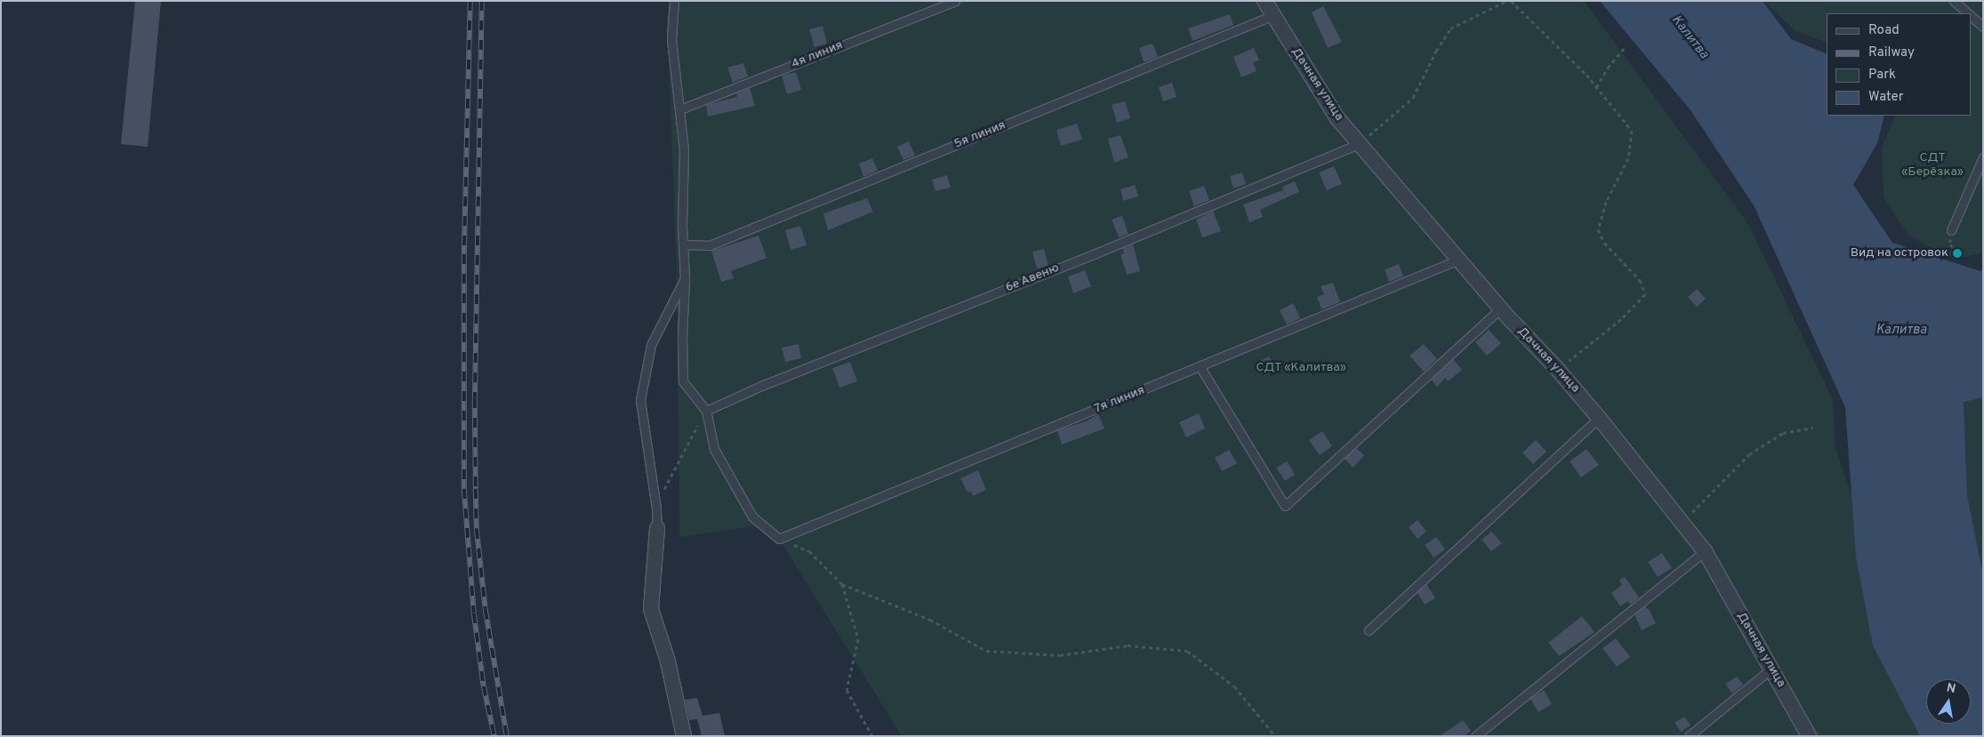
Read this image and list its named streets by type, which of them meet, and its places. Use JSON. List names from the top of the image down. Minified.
{"streets":{"street":["Дачная улица"],"lane":["4я линия","5я линия","6е Авеню","7я линия"]},"crossings":[["Дачная улица","5я линия"],["Дачная улица","6е Авеню"],["Дачная улица","7я линия"]],"water":["Калитва"],"parks":["СДТ «Берёзка»","СДТ «Калитва»"],"places":["Вид на островок"],"legend":["Road","Railway","Park","Water"],"north":"top"}
